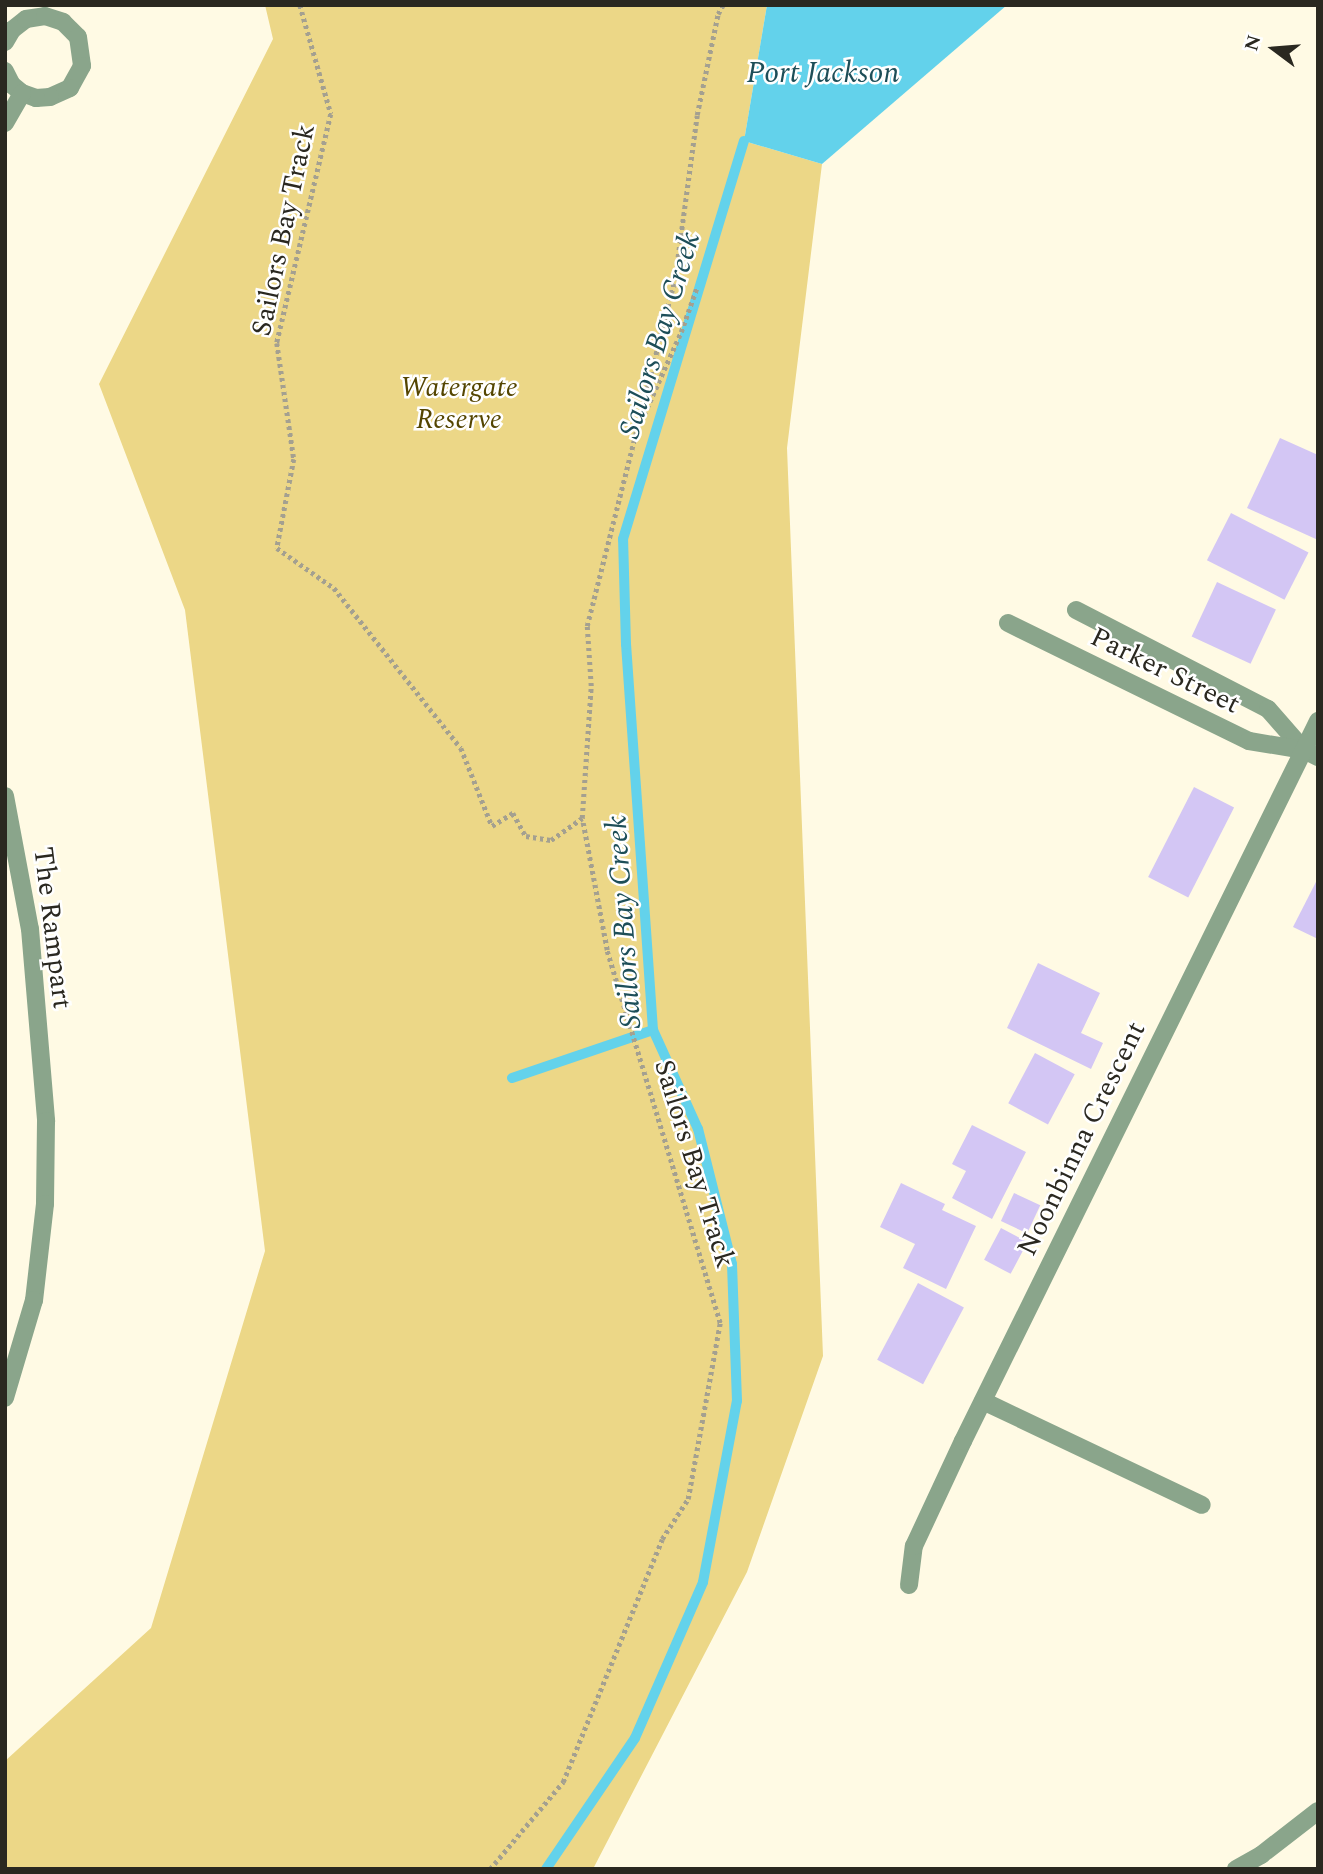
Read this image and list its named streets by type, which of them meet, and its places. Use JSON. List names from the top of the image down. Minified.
{"streets":{"street":["Parker Street","The Rampart","Noonbinna Crescent"],"path":["Sailors Bay Track"]},"crossings":[["Parker Street","Noonbinna Crescent"]],"water":["Port Jackson","Sailors Bay Creek"],"parks":["Watergate Reserve"],"north":"left"}
